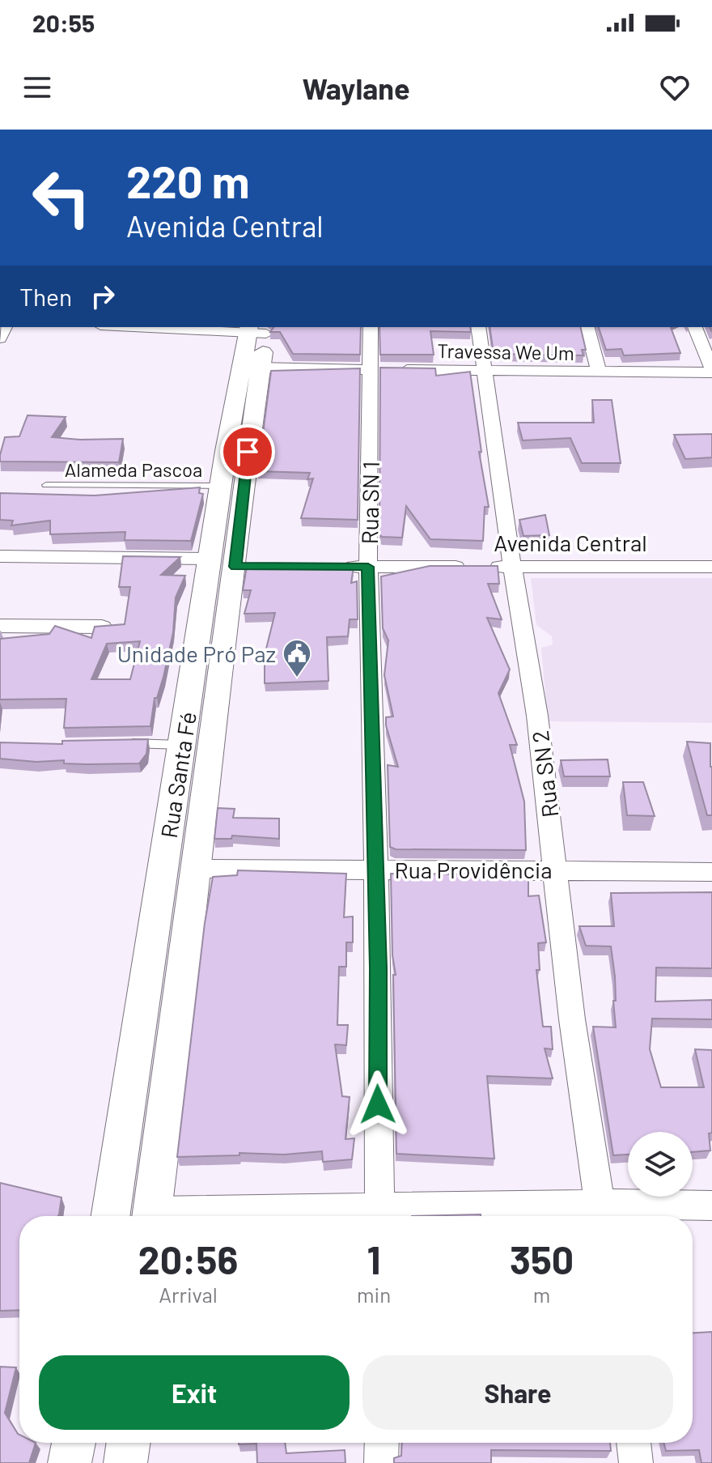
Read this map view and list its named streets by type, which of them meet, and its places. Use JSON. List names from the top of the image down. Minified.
{"streets":{"street":["Travessa We Um","Rua SN 1","Avenida Central","Rua SN 2","Rua Santa Fé","Rua Providência"],"lane":["Alameda Pascoa"]},"crossings":[["Travessa We Um","Rua SN 1"],["Travessa We Um","Rua SN 2"],["Travessa We Um","Rua Santa Fé"],["Alameda Pascoa","Rua Santa Fé"],["Rua SN 1","Avenida Central"],["Rua SN 1","Rua Providência"],["Avenida Central","Rua SN 2"],["Rua SN 2","Rua Providência"],["Rua Santa Fé","Rua Providência"]],"places":{"public building":["Unidade Pró Paz"]},"page":{"status":"20:55","header":"Waylane","turn":["220 m","Avenida Central"],"then":"Then","eta":["20:56","Arrival","1","min","350","m"],"buttons":["Exit","Share"]}}
